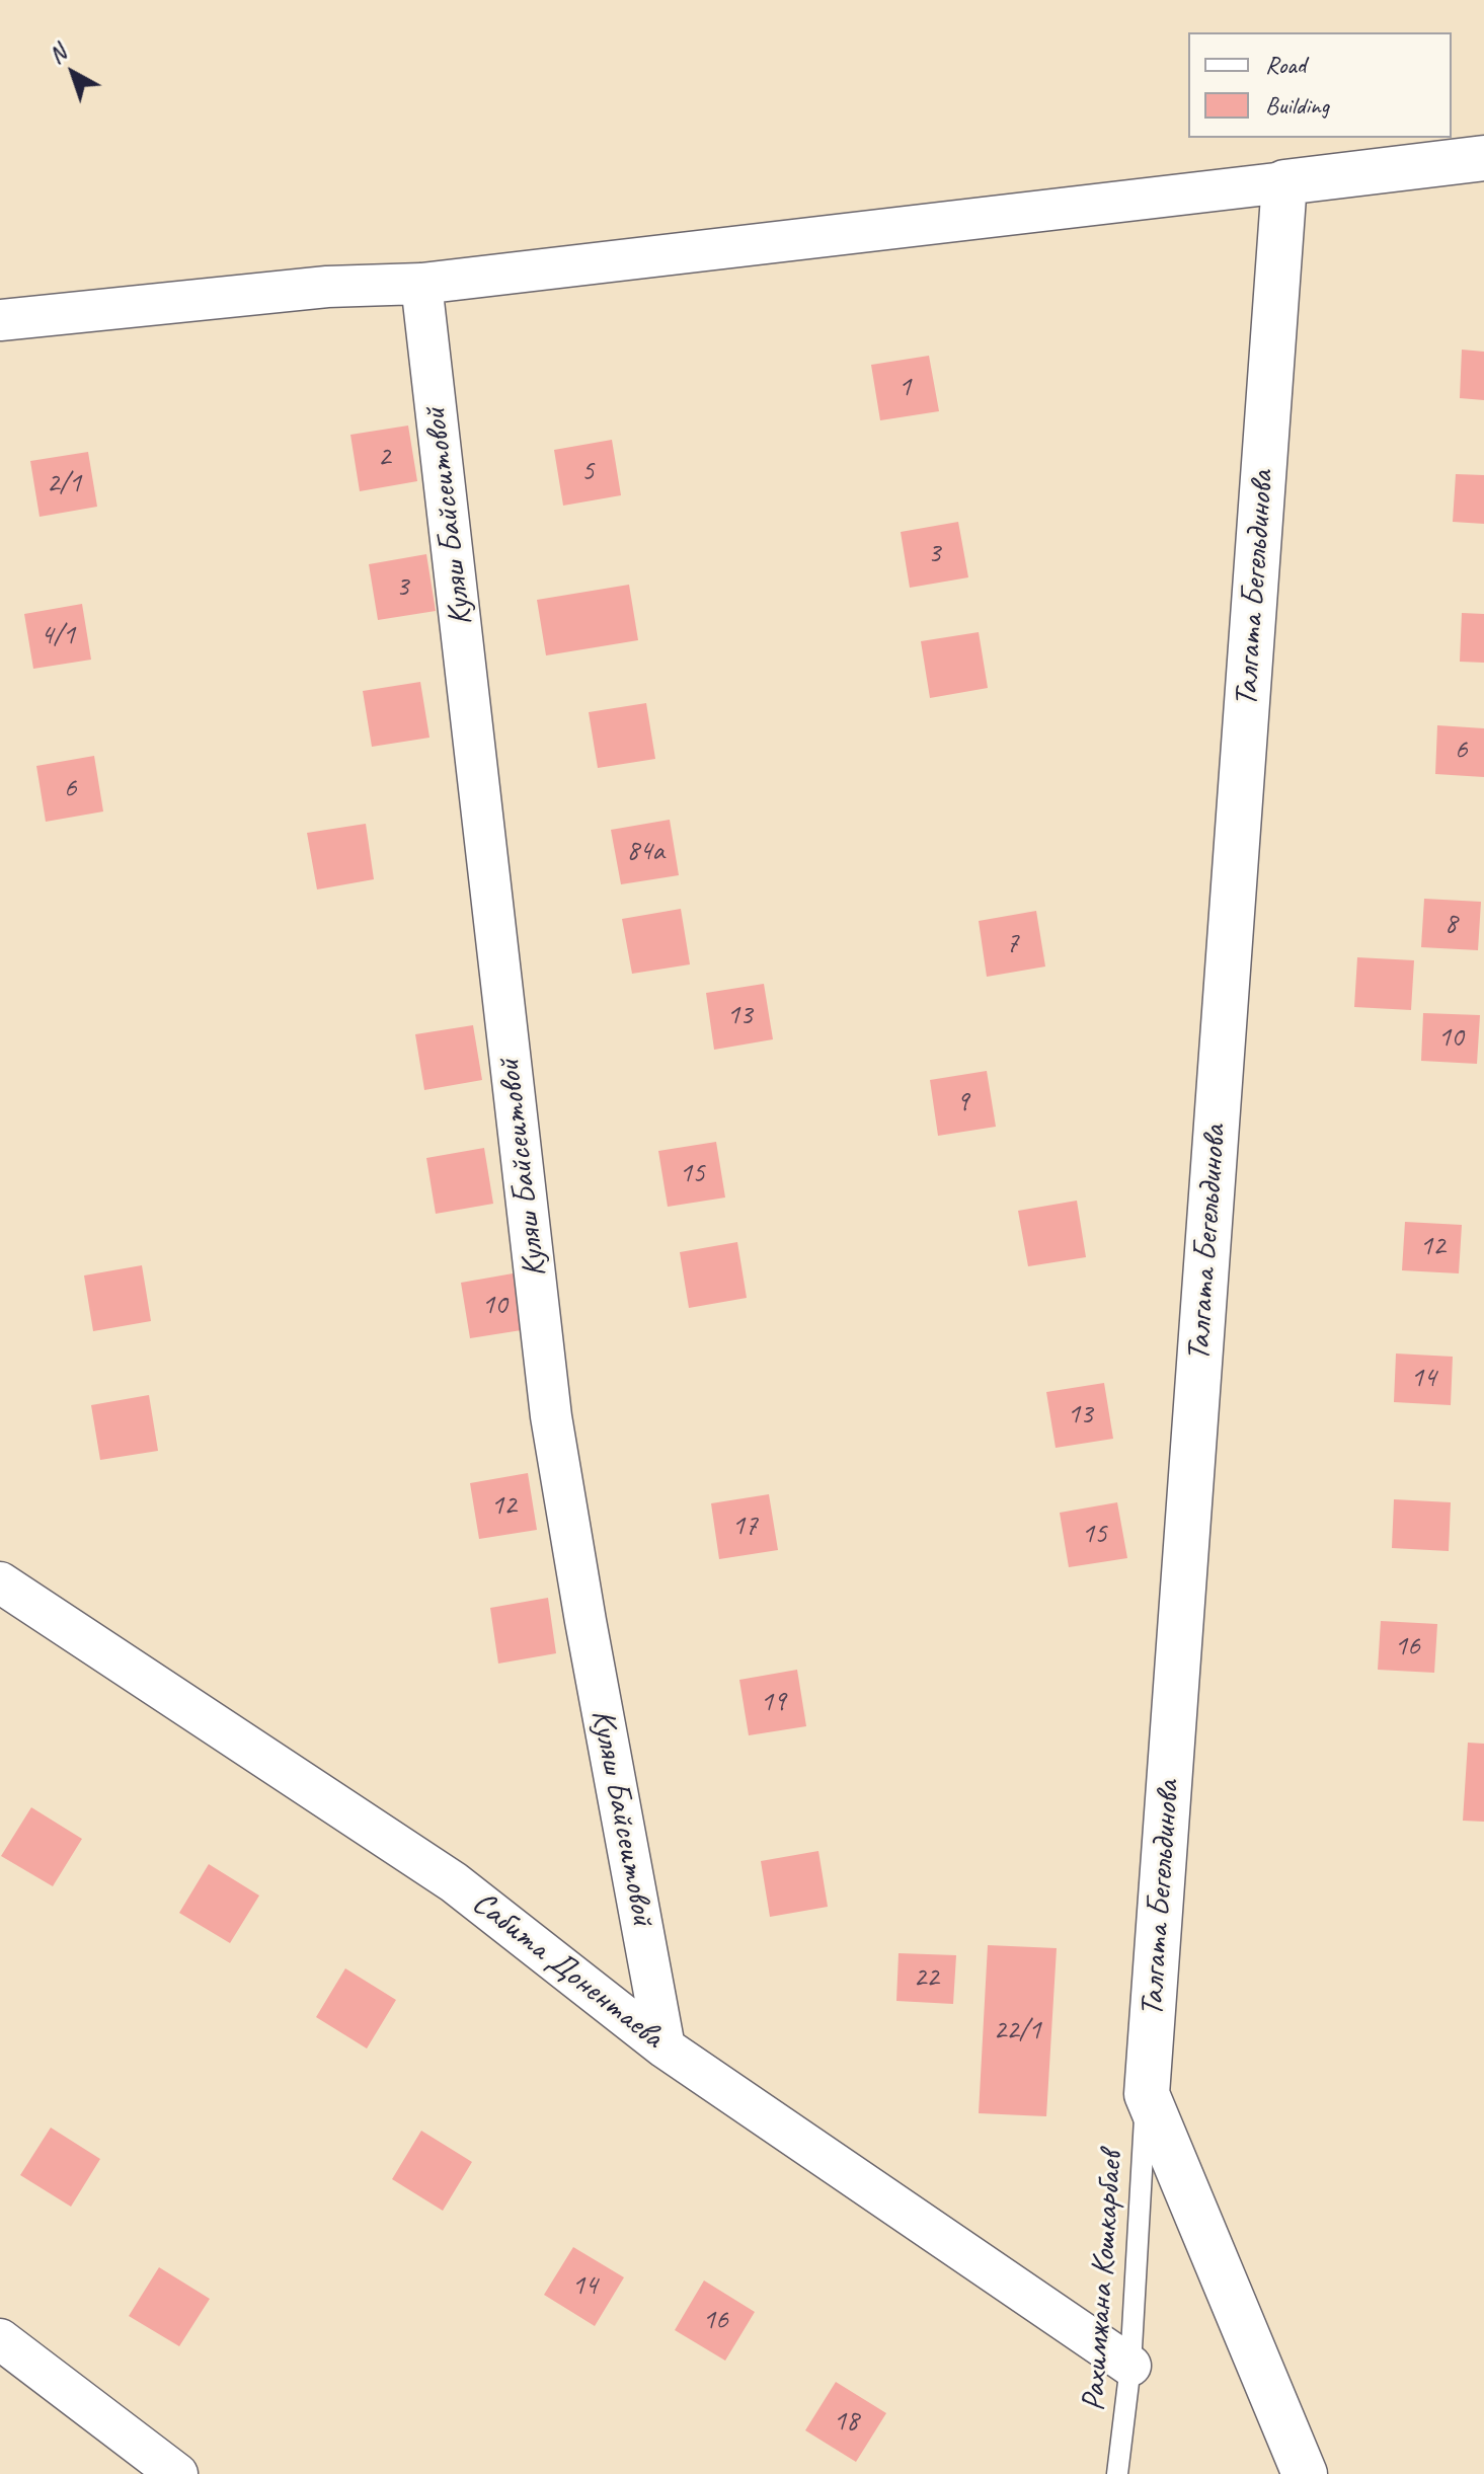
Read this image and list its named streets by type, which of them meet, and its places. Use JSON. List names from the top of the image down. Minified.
{"streets":{"street":["Куляш Байсеитовой","Талгата Бегельдинова","Сабита Донентаева"],"lane":["Рахимжана Кошкарбаев"]},"crossings":[["Куляш Байсеитовой","Сабита Донентаева"],["Талгата Бегельдинова","Рахимжана Кошкарбаев"],["Сабита Донентаева","Рахимжана Кошкарбаев"]],"house_numbers":["1","2","5","2/1","3","3","4/1","6","6","84а","8","7","13","10","9","15","12","10","14","13","12","17","15","16","19","22","22/1","14","16","18"],"legend":["Road","Building"],"north":"top left"}
